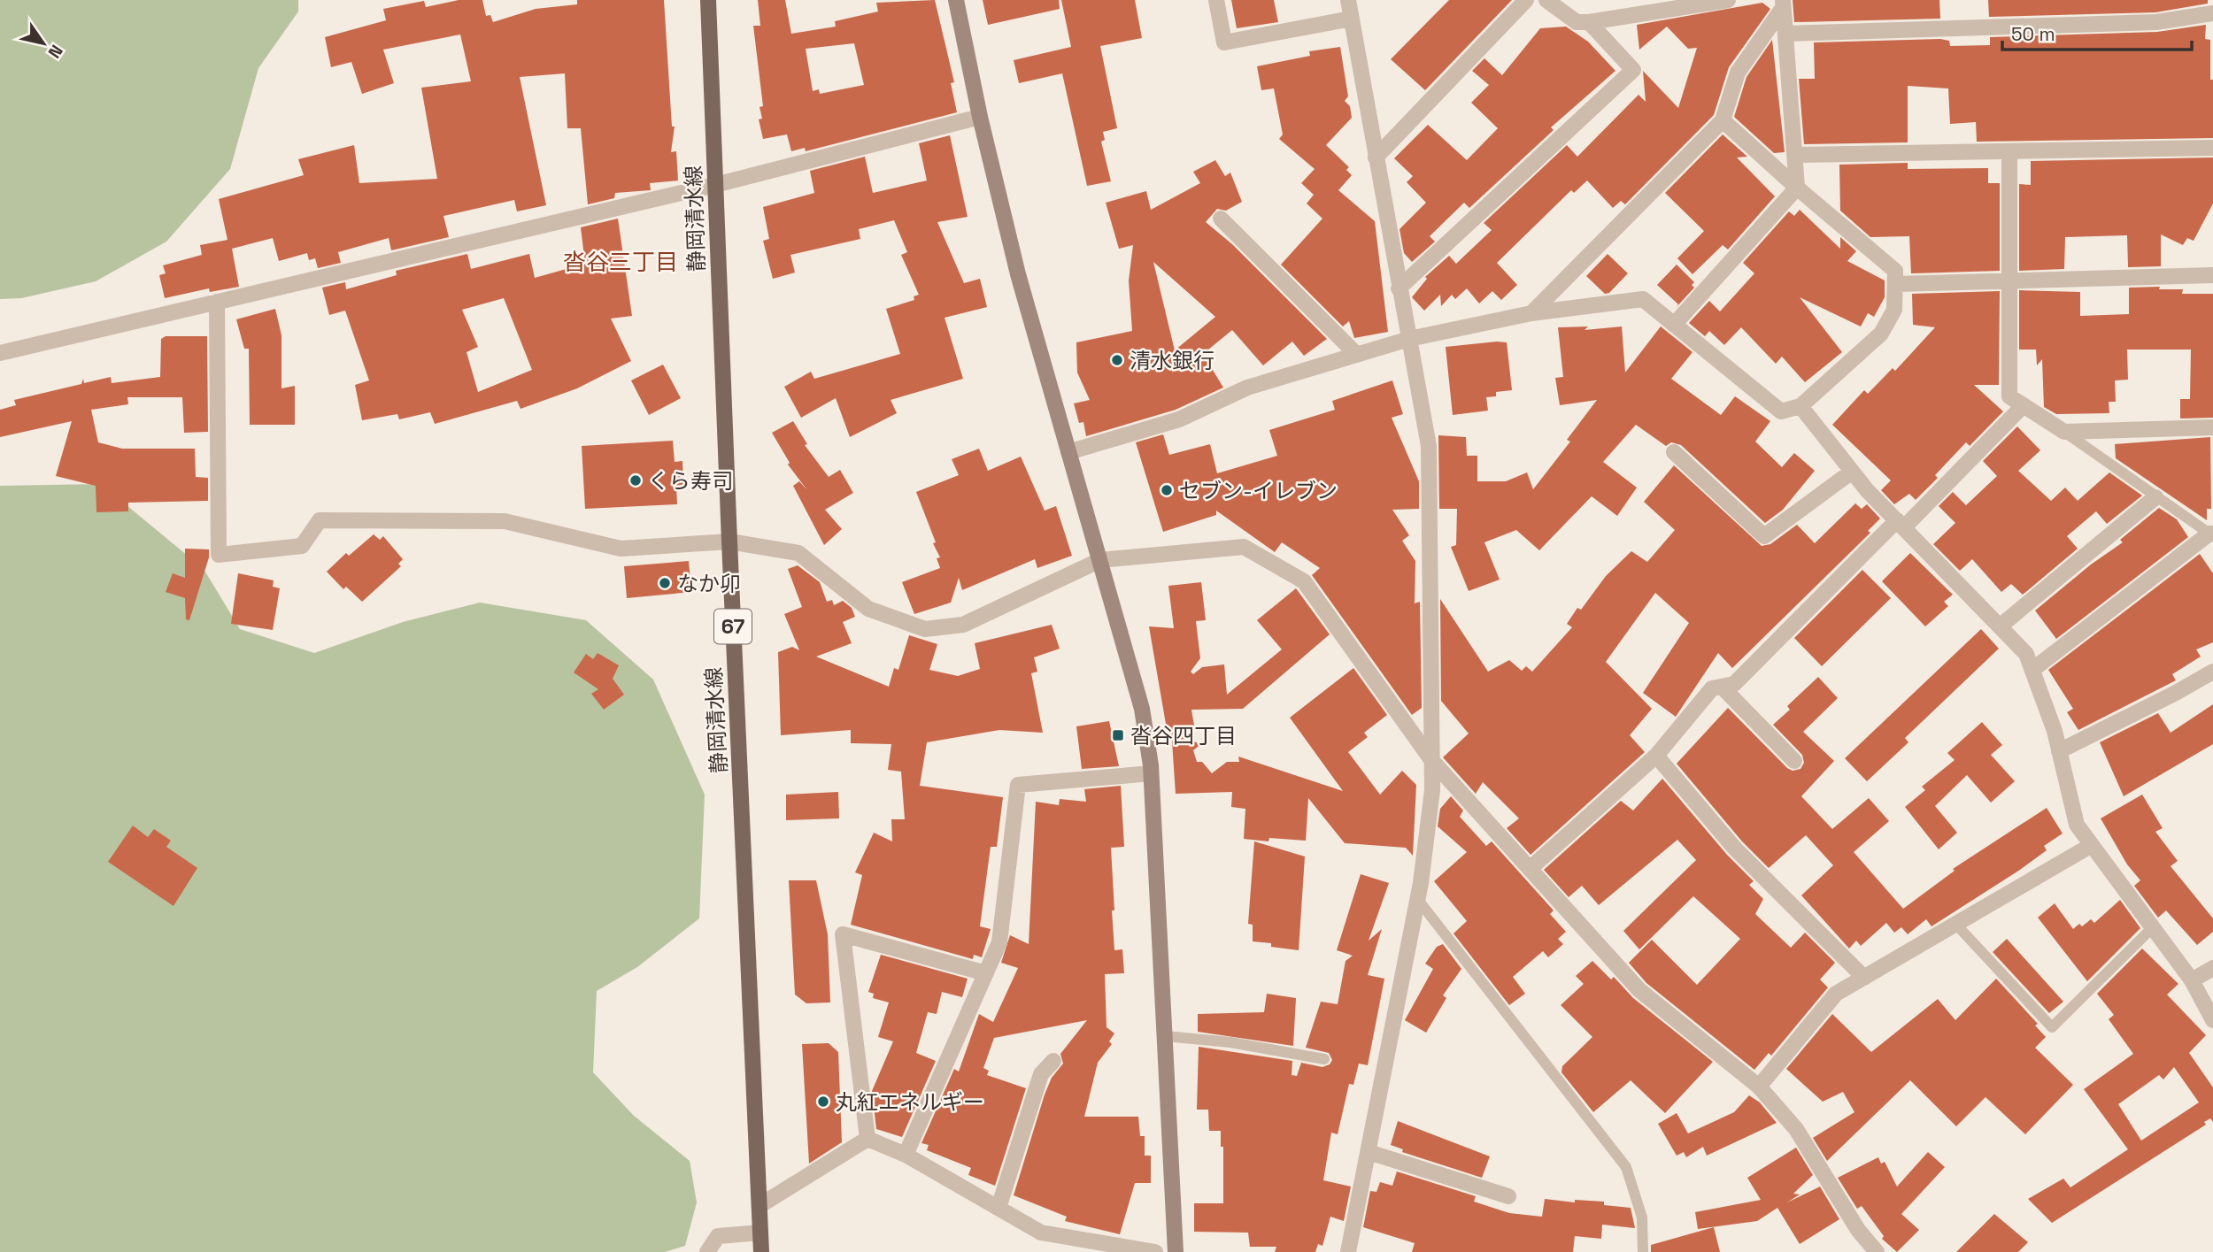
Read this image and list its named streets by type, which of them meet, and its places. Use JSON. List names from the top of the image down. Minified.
{"streets":{"main road":["静岡清水線","67"]},"districts":["沓谷三丁目"],"places":{"other":["清水銀行","くら寿司","セブン-イレブン","なか卯","丸紅エネルギー"],"transit":["沓谷四丁目"]},"scale_bar":"50 m","north":"bottom right"}
